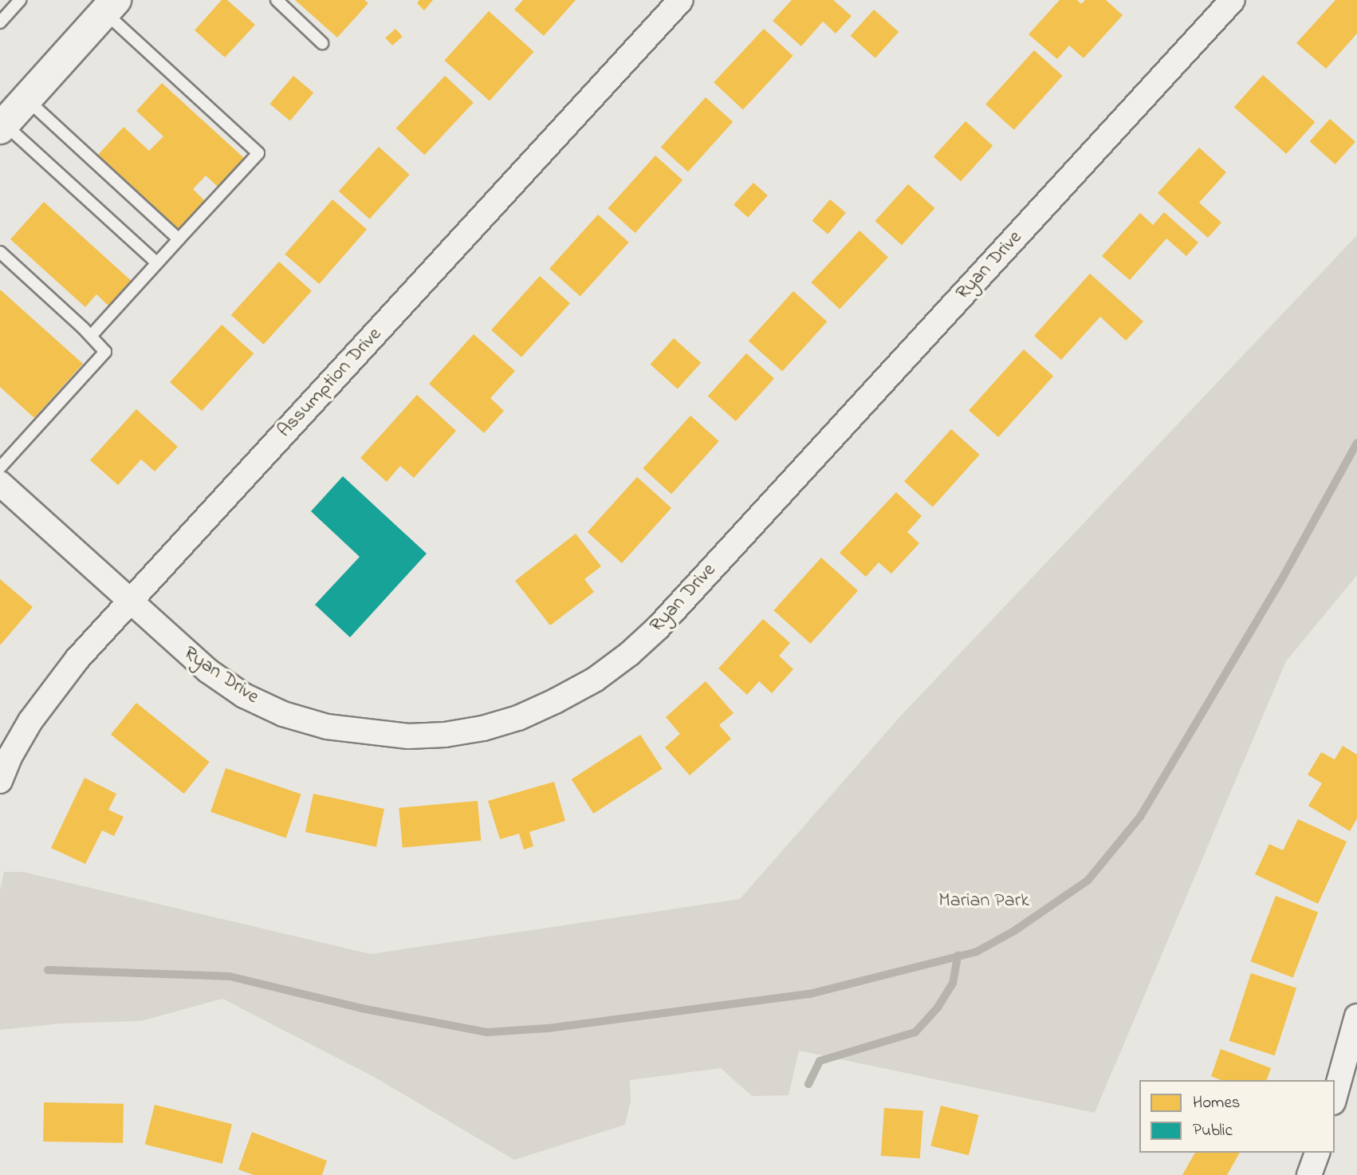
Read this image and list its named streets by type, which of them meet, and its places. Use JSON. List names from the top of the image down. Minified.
{"streets":{"street":["Ryan Drive","Assumption Drive"]},"crossings":[["Ryan Drive","Assumption Drive"]],"parks":["Marian Park"],"legend":["Homes","Public"]}
